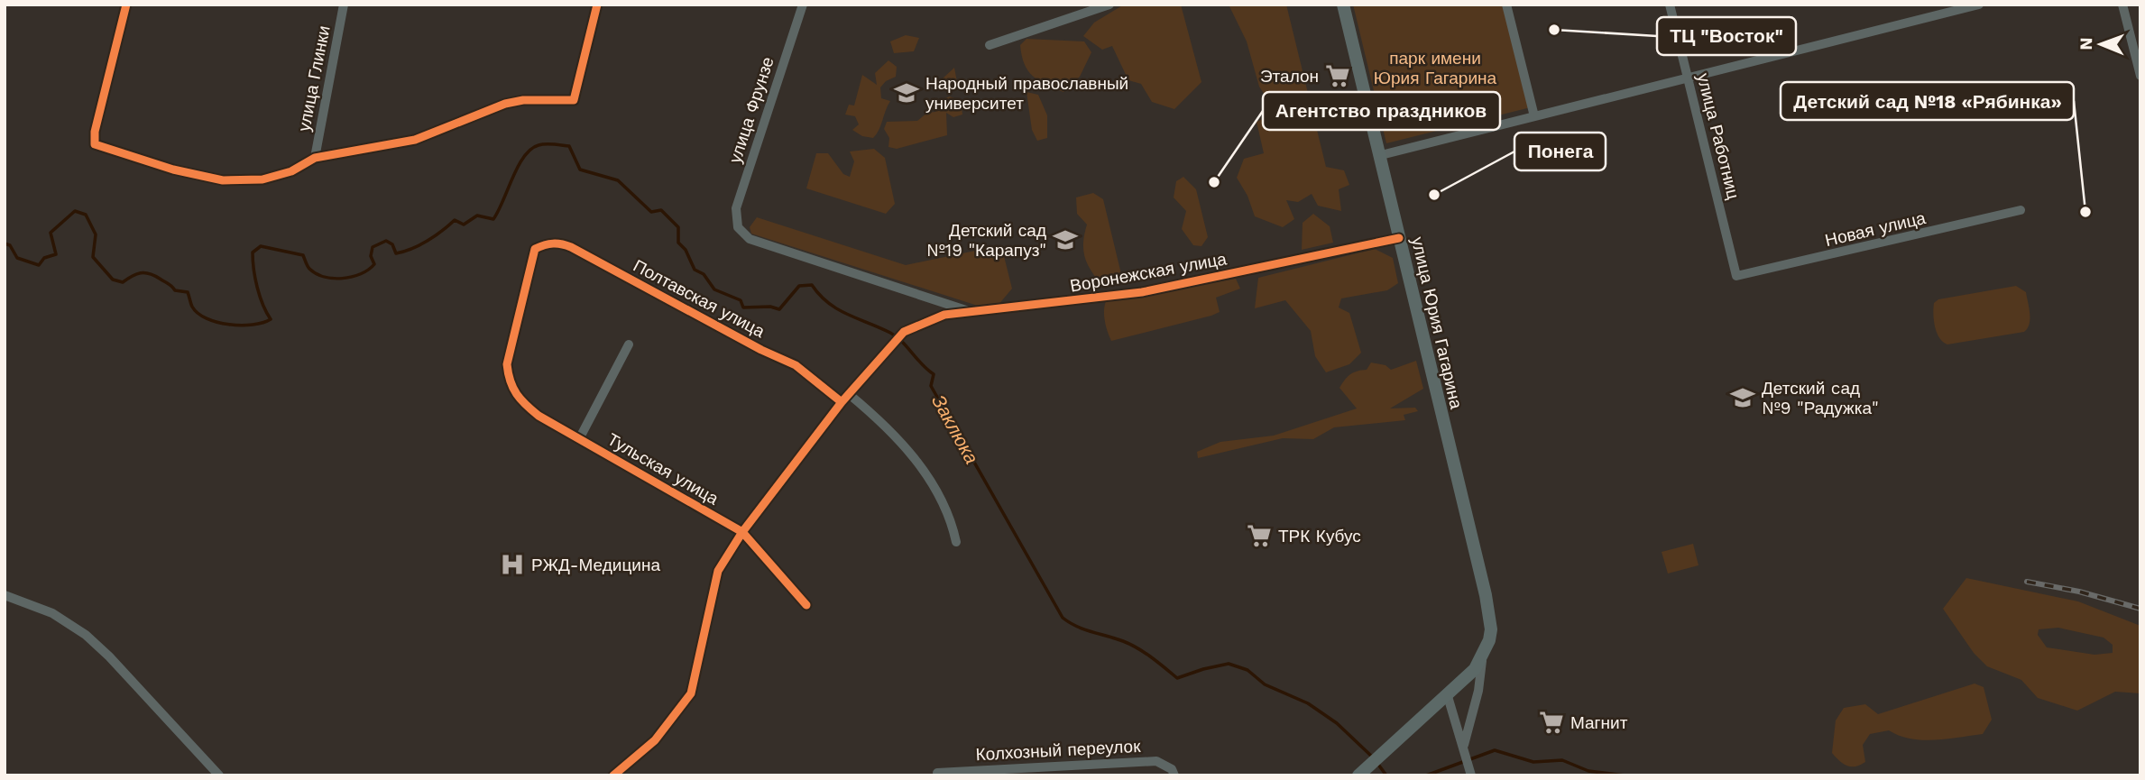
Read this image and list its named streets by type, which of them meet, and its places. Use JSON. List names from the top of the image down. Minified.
{"streets":{"main road":["улица Юрия Гагарина"],"street":["улица Глинки","улица Фрунзе","улица Работниц","Новая улица","Воронежская улица","Полтавская улица","Тульская улица","Колхозный переулок"]},"crossings":[["улица Фрунзе","Воронежская улица"],["улица Работниц","Новая улица"],["Воронежская улица","Полтавская улица"],["Воронежская улица","улица Юрия Гагарина"],["Полтавская улица","Тульская улица"]],"water":["Заклюка"],"parks":["парк имени Юрия Гагарина"],"places":{"other":["ТЦ \"Восток\"","Агентство праздников","Понега","Детский сад №18 «Рябинка»"],"supermarket":["Эталон","ТРК Кубус","Магнит"],"school or university":["Народный православный университет","Детский сад №19 \"Карапуз\"","Детский cад №9 \"Радужка\""],"hospital":["РЖД-Медицина"]},"north":"left"}
